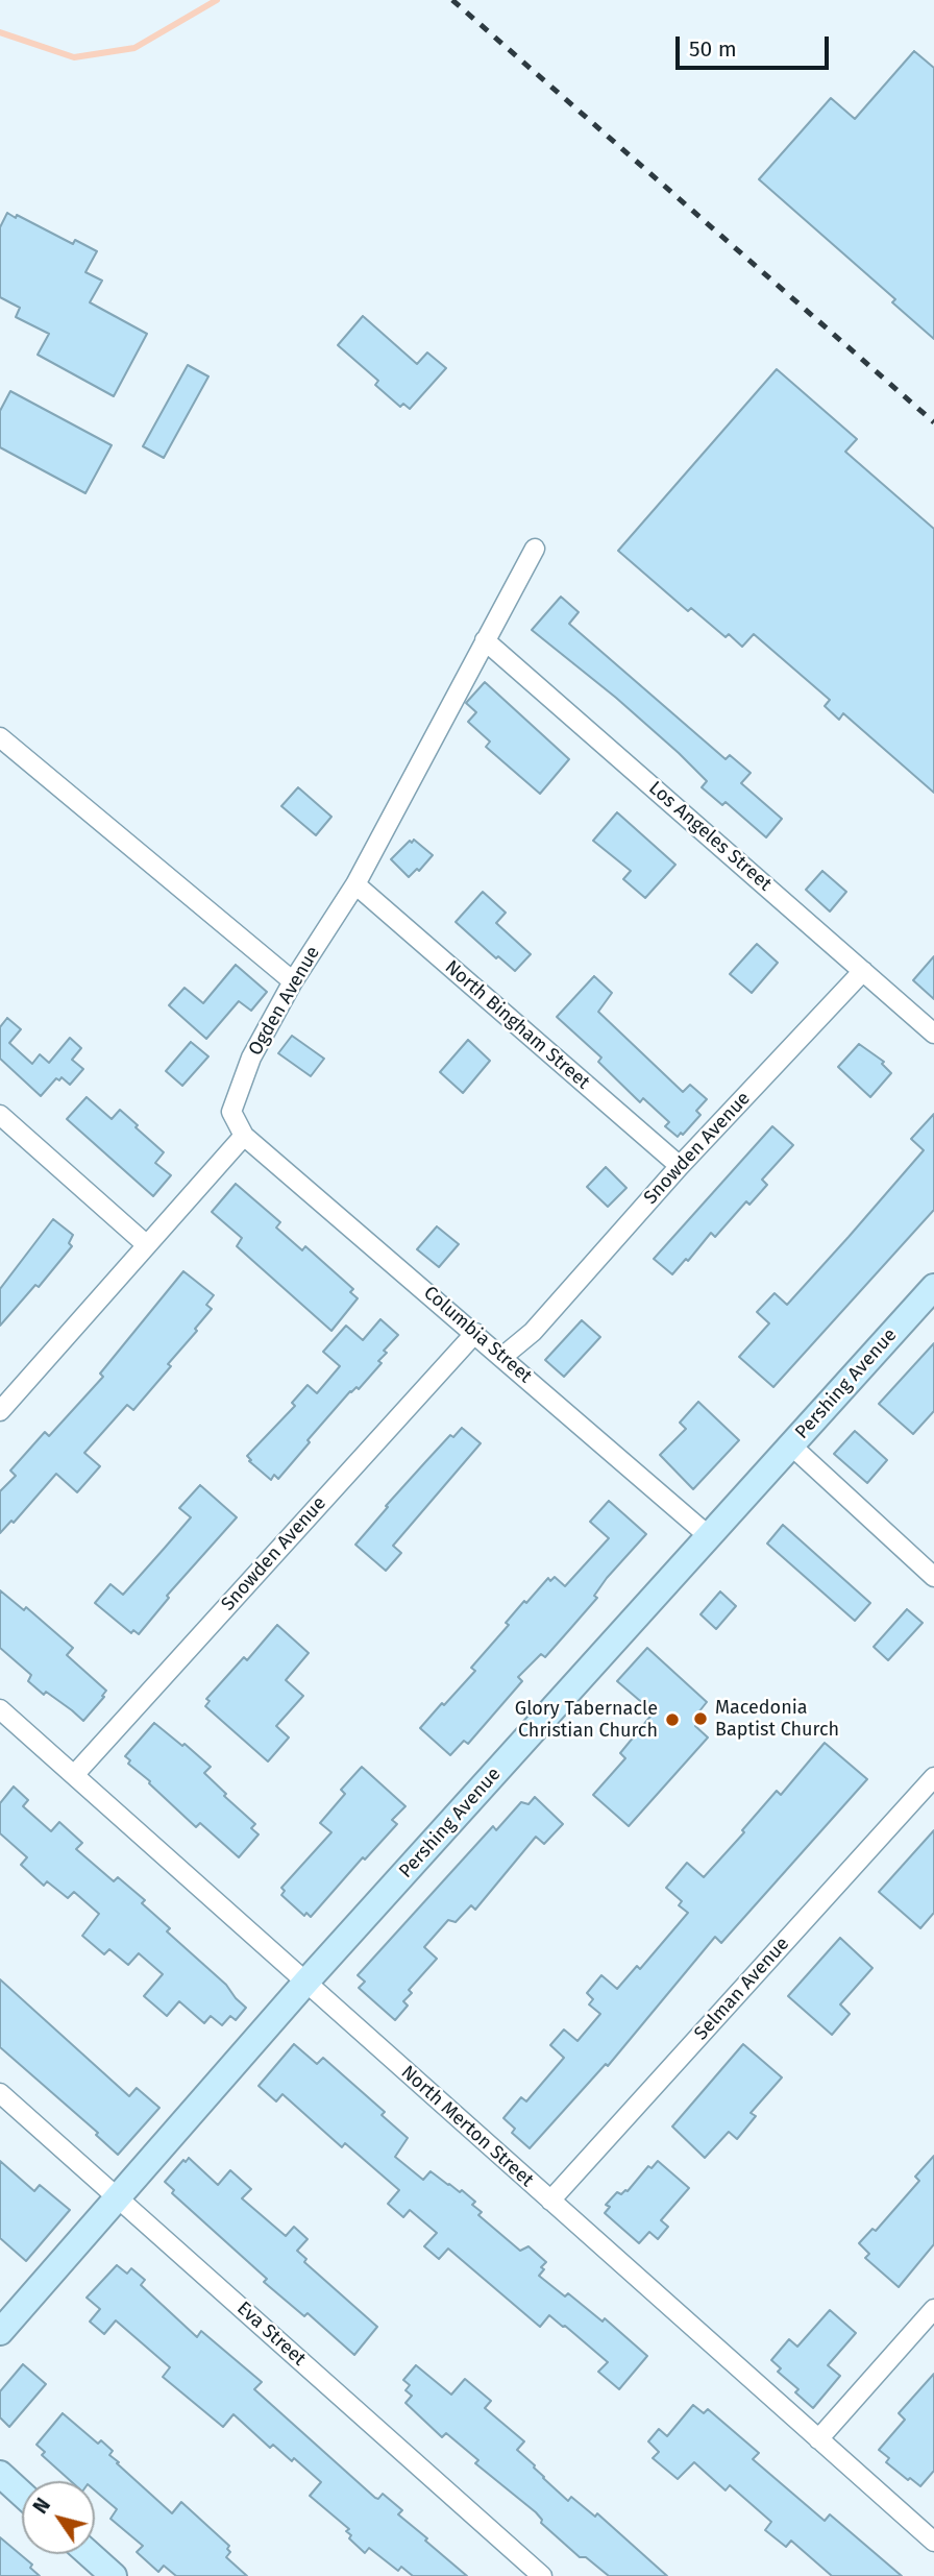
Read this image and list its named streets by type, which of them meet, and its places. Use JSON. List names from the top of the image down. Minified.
{"streets":{"street":["Los Angeles Street","Ogden Avenue","North Bingham Street","Snowden Avenue","Columbia Street","Pershing Avenue","Selman Avenue","North Merton Street","Eva Street"]},"crossings":[["Los Angeles Street","Ogden Avenue"],["Los Angeles Street","Snowden Avenue"],["Ogden Avenue","North Bingham Street"],["Ogden Avenue","Columbia Street"],["North Bingham Street","Snowden Avenue"],["Snowden Avenue","Columbia Street"],["Snowden Avenue","North Merton Street"],["Columbia Street","Pershing Avenue"],["Pershing Avenue","North Merton Street"],["Pershing Avenue","Eva Street"],["Selman Avenue","North Merton Street"]],"places":["Macedonia Baptist Church","Glory Tabernacle Christian Church"],"scale_bar":"50 m","north":"top left"}
